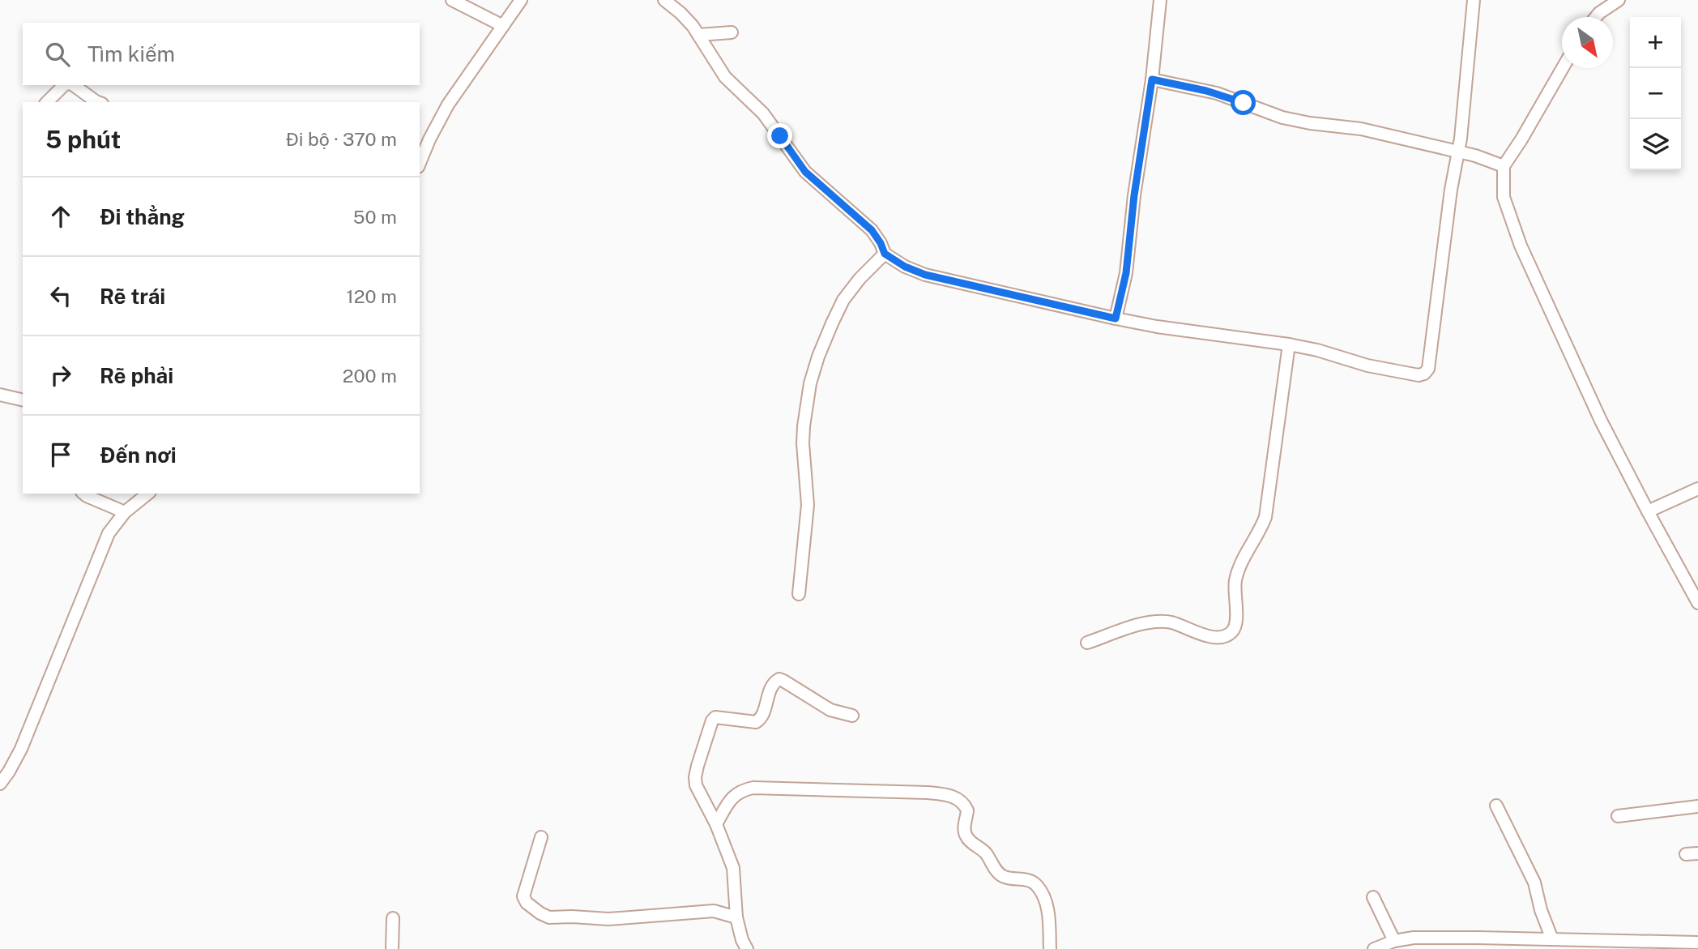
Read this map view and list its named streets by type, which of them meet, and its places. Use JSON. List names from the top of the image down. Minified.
{"north":"bottom right","page":{"map_buttons":["+","−"],"search":"Tìm kiếm","heading":["5 phút","Đi bộ · 370 m"],"list":[["Đi thẳng","50 m"],["Rẽ trái","120 m"],["Rẽ phải","200 m"],"Đến nơi"]}}
